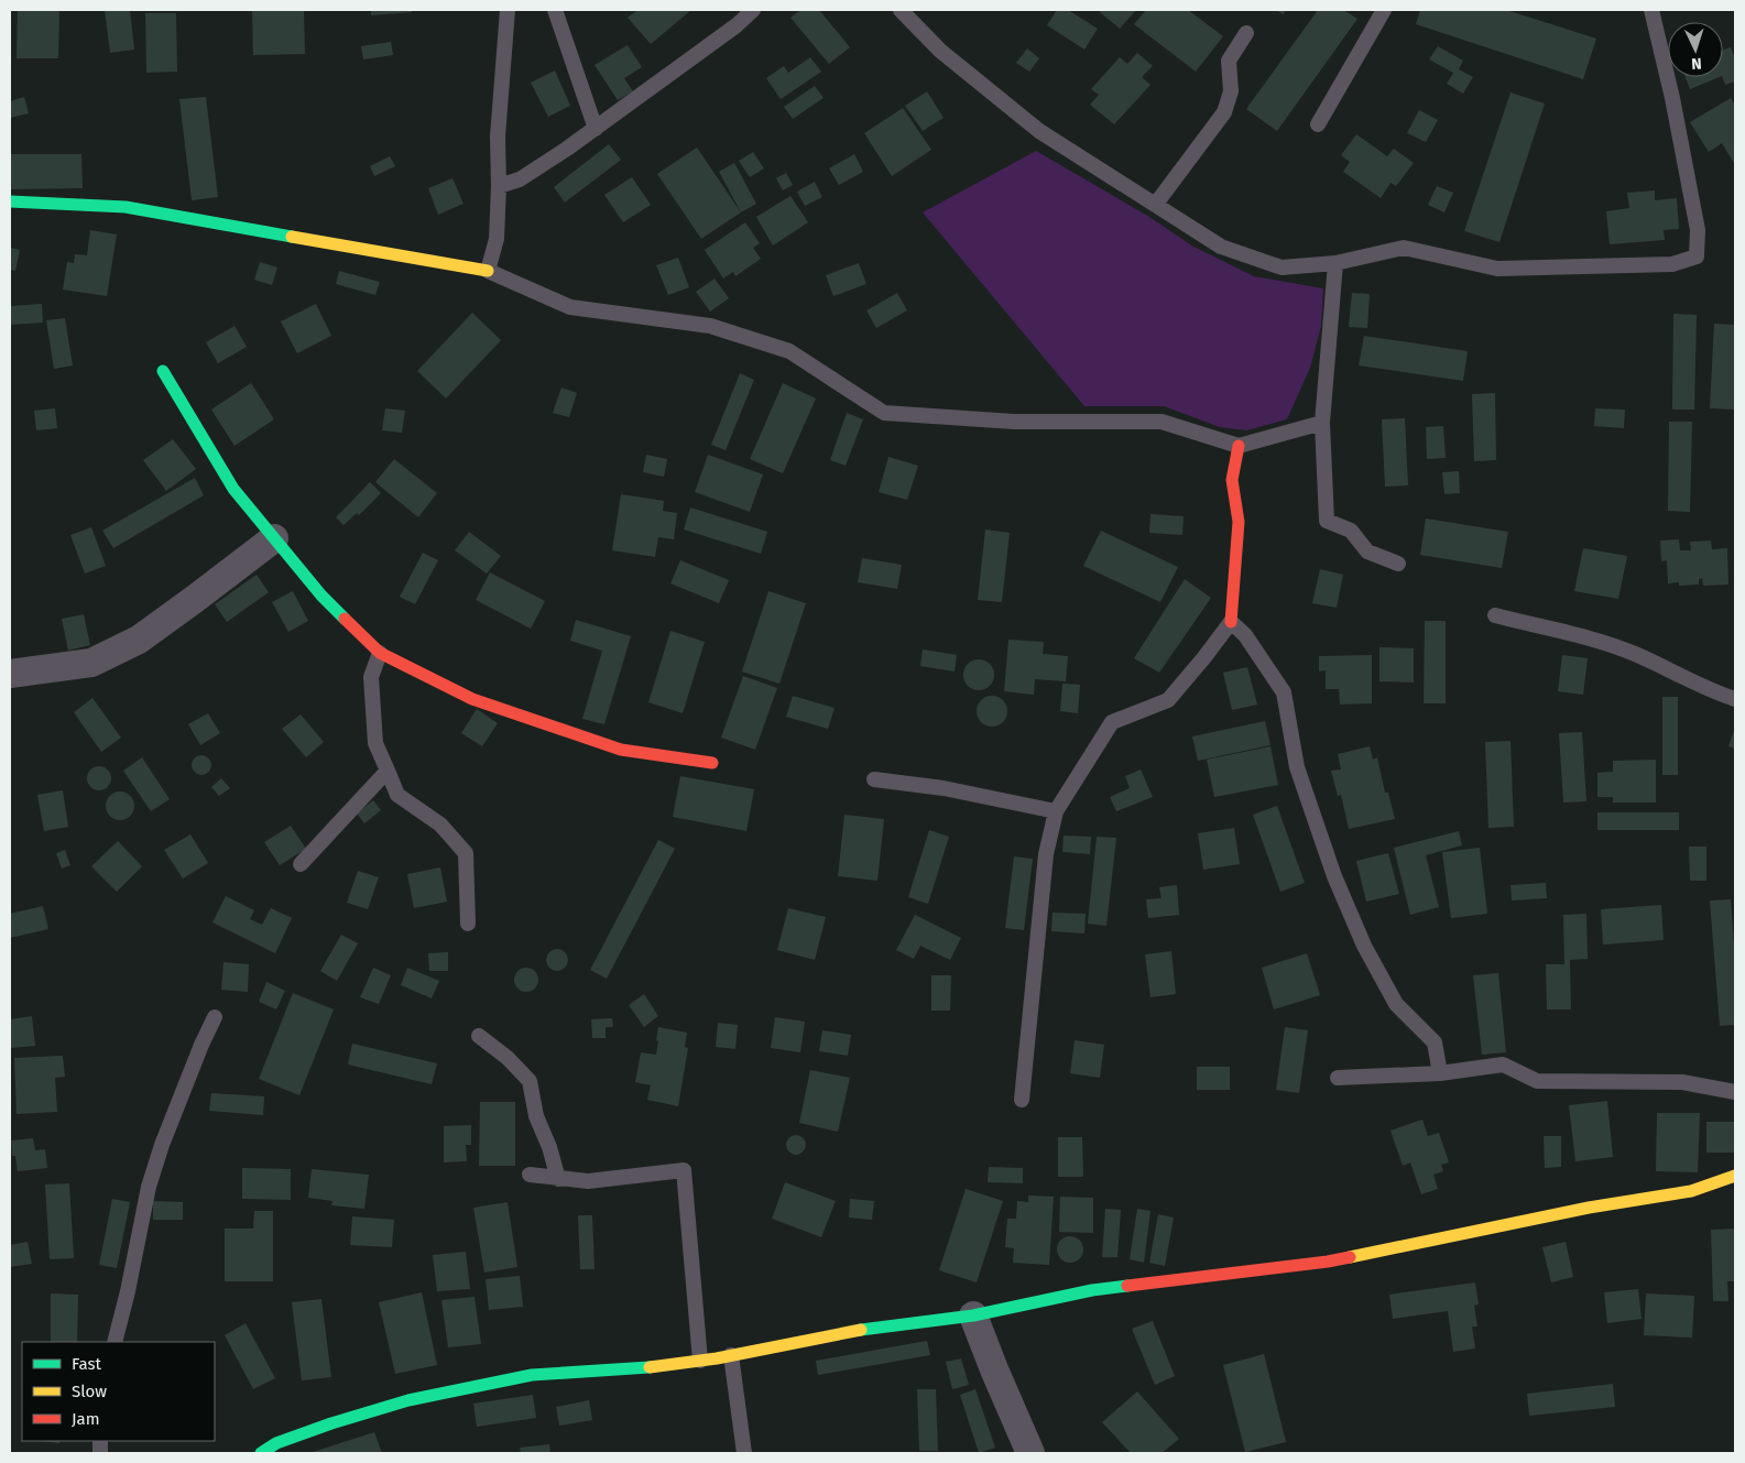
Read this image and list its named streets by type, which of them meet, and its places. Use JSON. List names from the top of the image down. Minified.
{"legend":["Fast","Slow","Jam"],"north":"bottom"}
